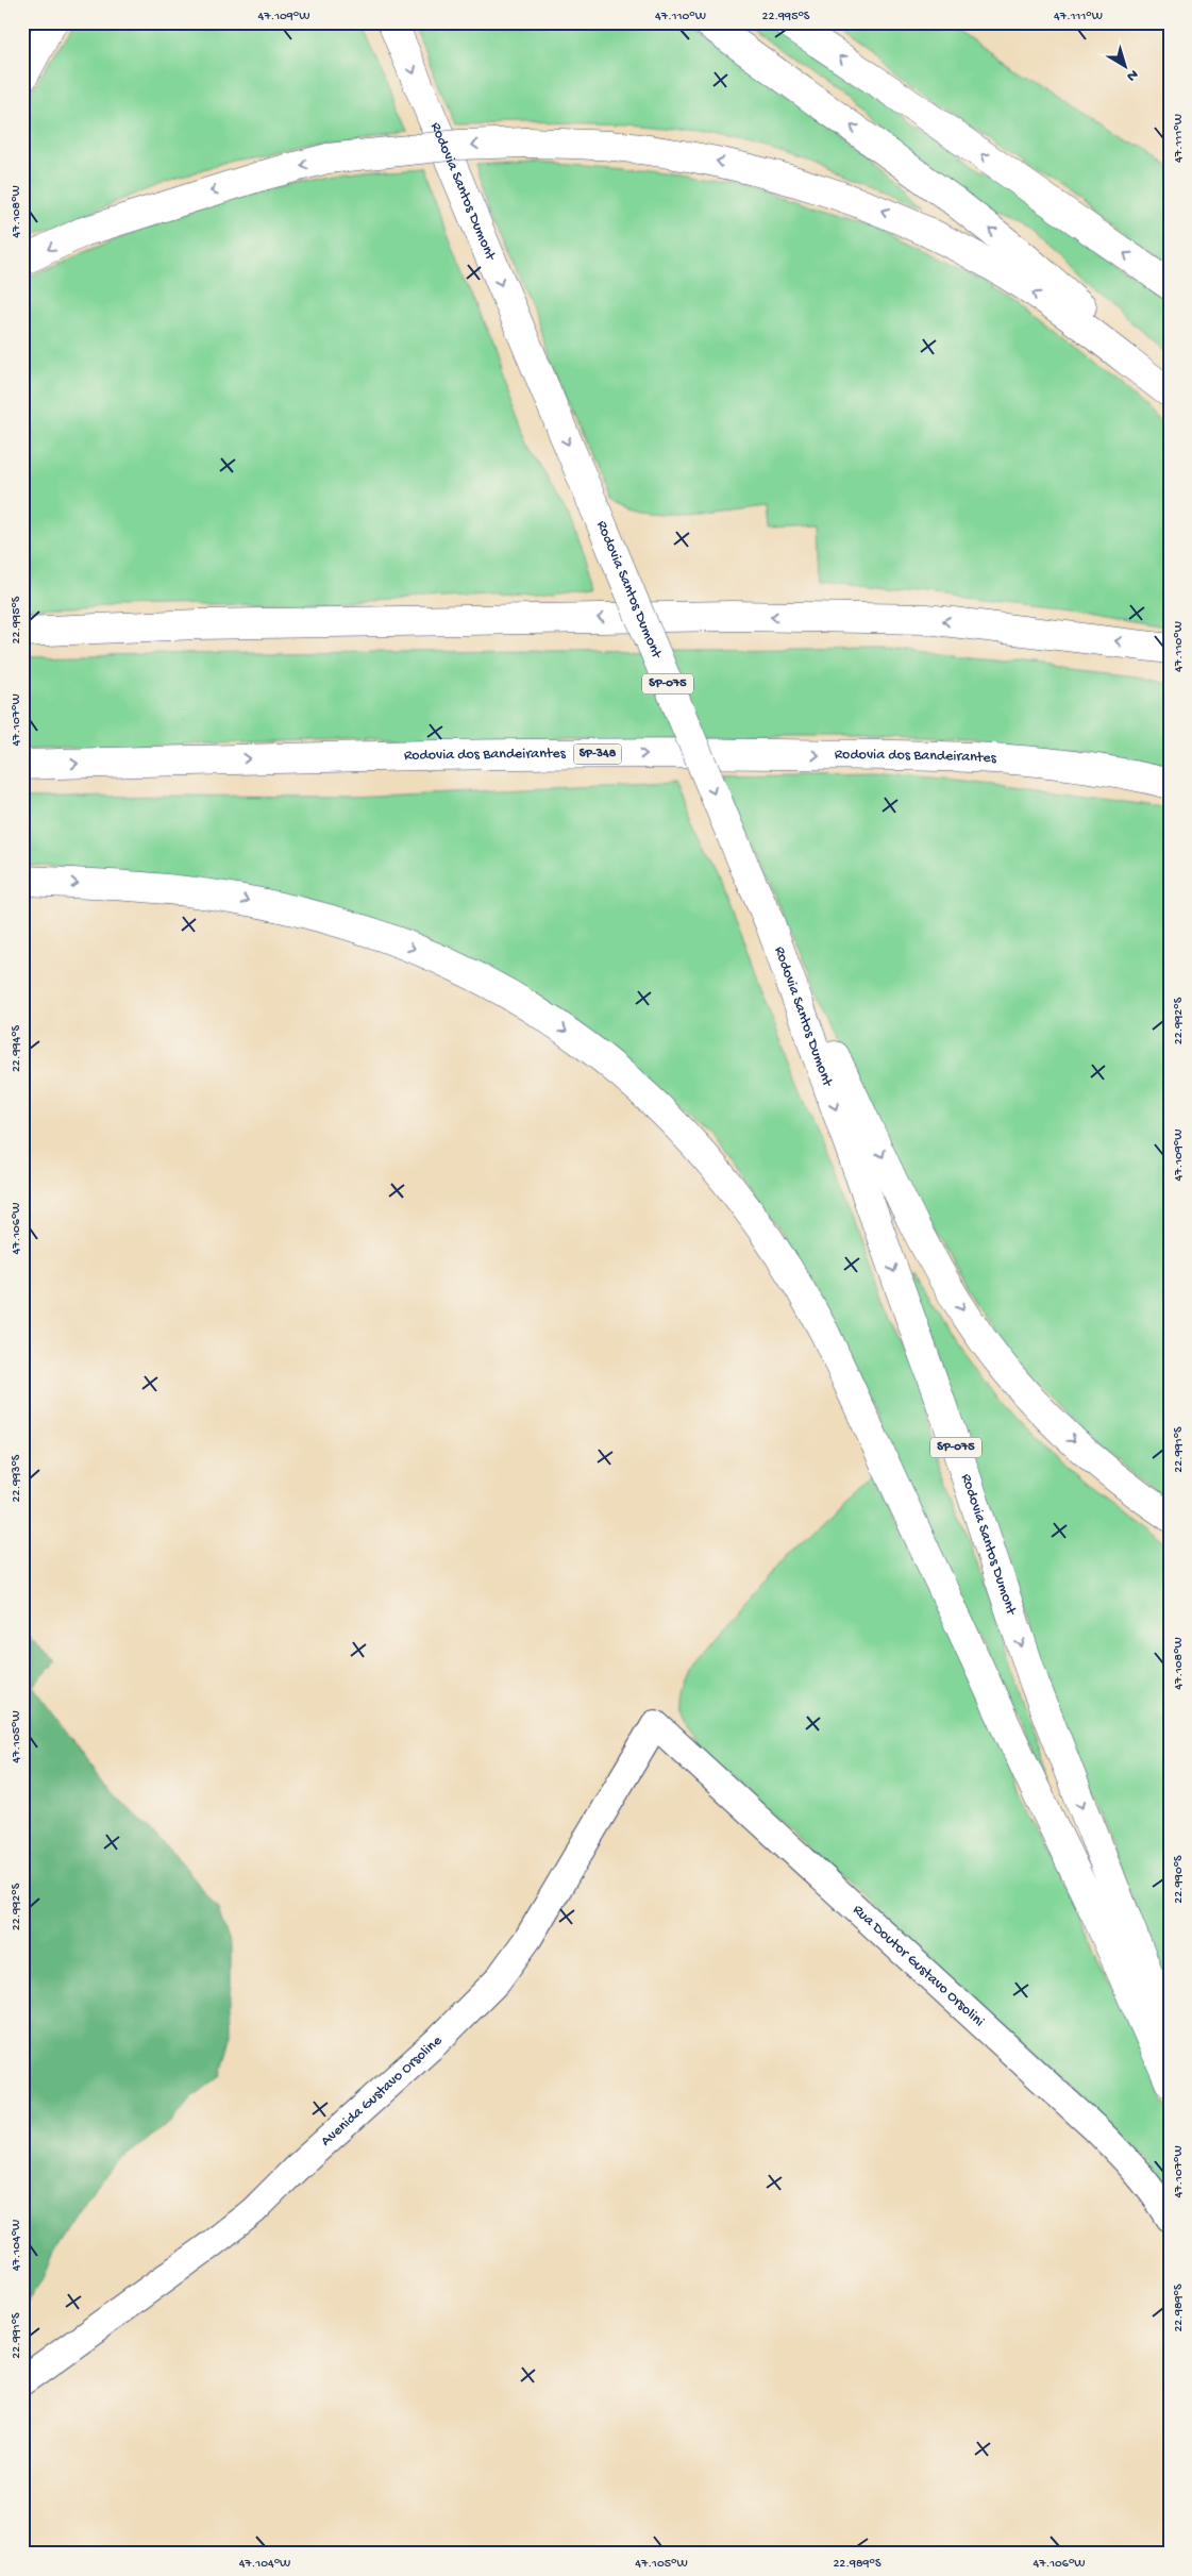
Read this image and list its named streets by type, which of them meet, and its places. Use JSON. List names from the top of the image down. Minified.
{"streets":{"highway":["Rodovia Santos Dumont","SP-075","SP-348","Rodovia dos Bandeirantes"],"street":["Rua Doutor Gustavo Orsolini","Avenida Gustavo Orsoline"]},"crossings":[["Rua Doutor Gustavo Orsolini","Avenida Gustavo Orsoline"]],"north":"bottom right","coordinates":["47.109°W","47.110°W","22.995°S","47.111°W","47.108°W","47.107°W","22.992°S","22.994°S","47.106°W","22.991°S","22.993°S","47.105°W","22.990°S","47.104°W","22.989°S"]}
